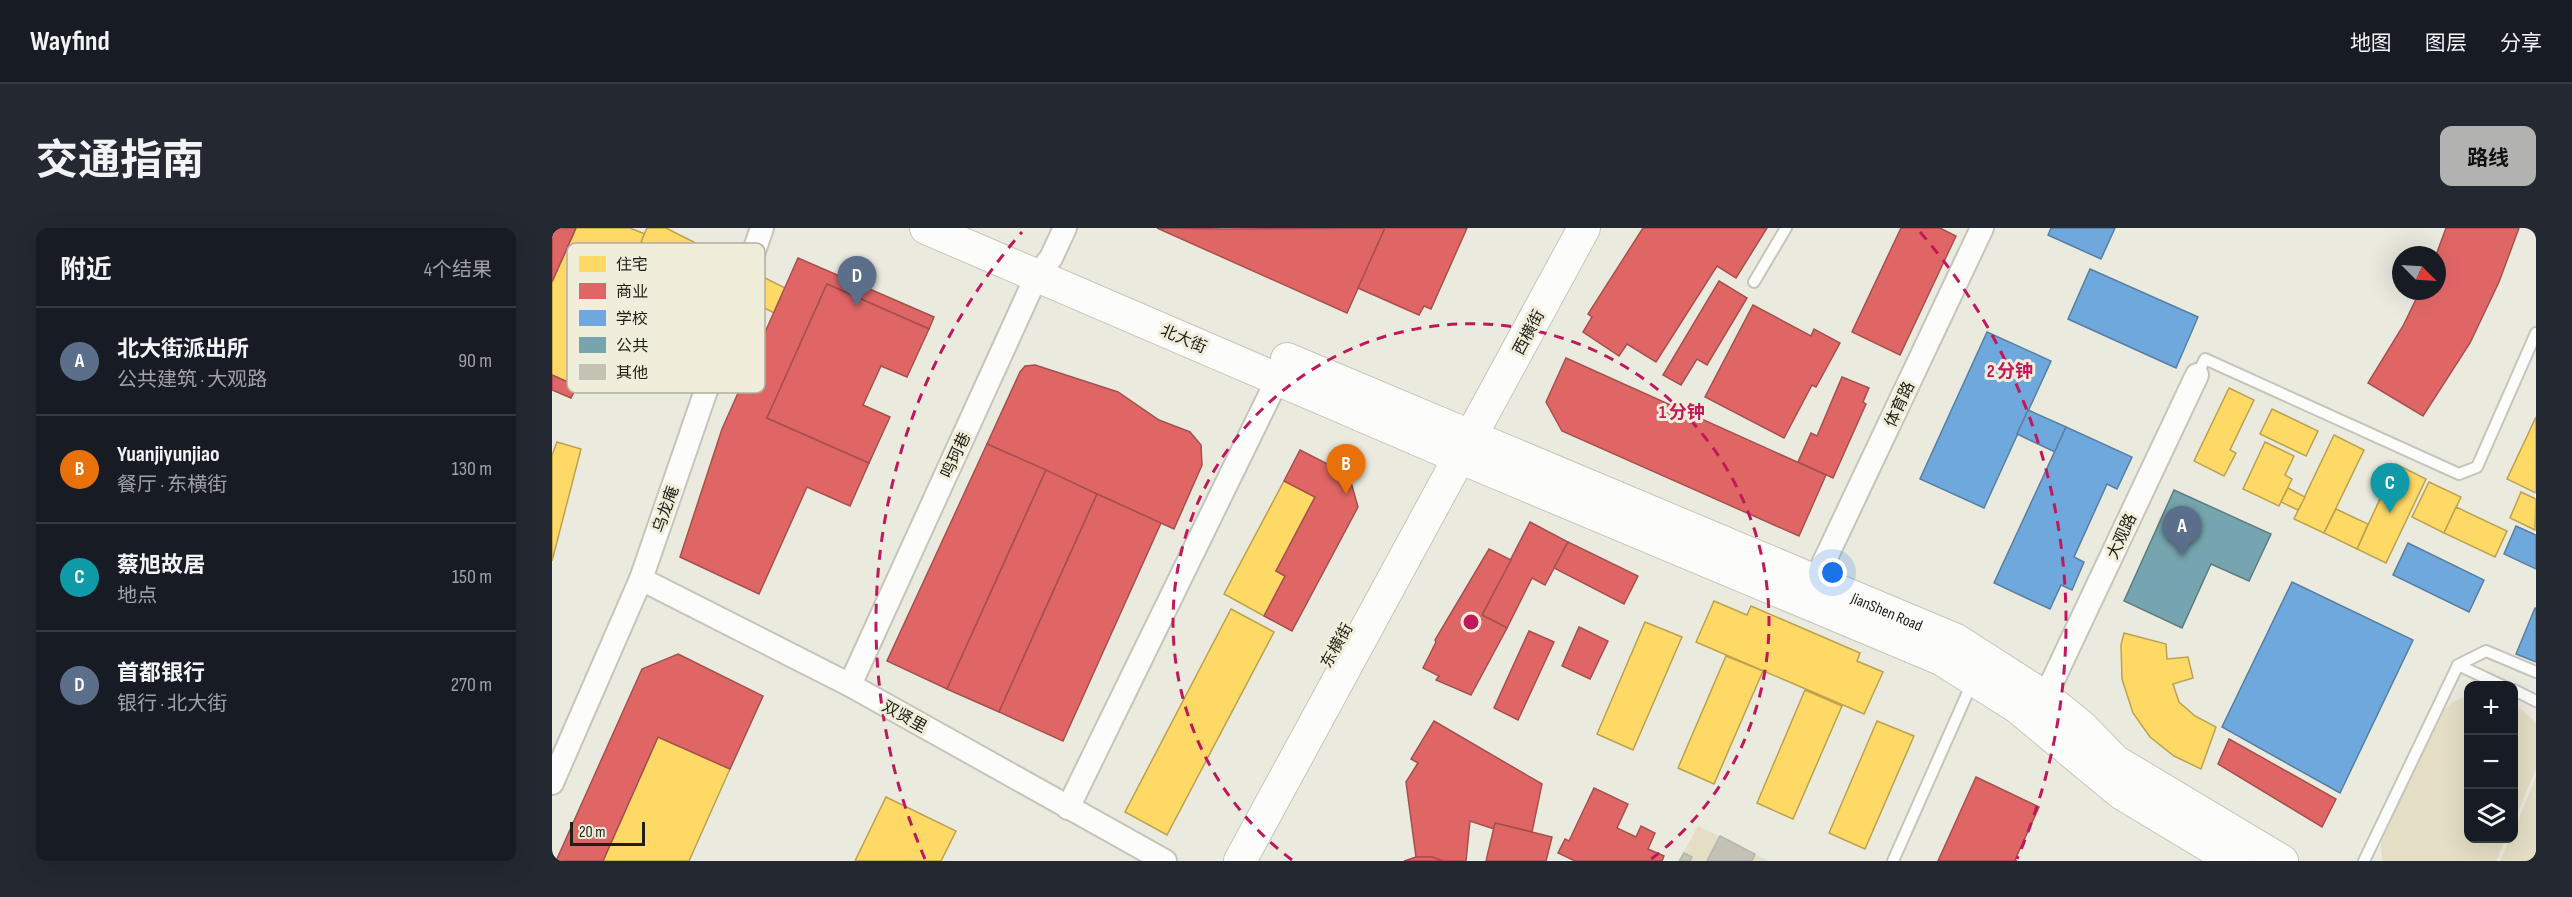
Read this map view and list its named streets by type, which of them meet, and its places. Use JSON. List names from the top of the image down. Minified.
{"streets":{"main road":["西横街","北大街","JianShen Road","东横街"],"street":["体育路","鸣珂巷","乌龙庵","大观路","双贤里"]},"crossings":[["西横街","北大街"],["西横街","JianShen Road"],["西横街","东横街"],["北大街","鸣珂巷"],["北大街","JianShen Road"],["北大街","东横街"],["体育路","JianShen Road"],["鸣珂巷","双贤里"],["乌龙庵","双贤里"],["大观路","JianShen Road"],["JianShen Road","东横街"]],"legend":["住宅","商业","学校","公共","其他"],"scale_bar":"20 m","north":"bottom right","page":{"header":"Wayfind","nav":["地图","图层","分享"],"title":"交通指南","buttons":"路线","heading":["附近","4个结果"],"pins":["D","B","C","A"],"list":[{"mark":"A","name":"北大街派出所","note":"公共建筑 · 大观路","value":"90 m"},{"mark":"B","name":"Yuanjiyunjiao","note":"餐厅 · 东横街","value":"130 m"},{"mark":"C","name":"蔡旭故居","note":"地点","value":"150 m"},{"mark":"D","name":"首都银行","note":"银行 · 北大街","value":"270 m"}],"map_buttons":["+","−"],"scale":"20 m"},"rings":["2 分钟","1 分钟"]}
